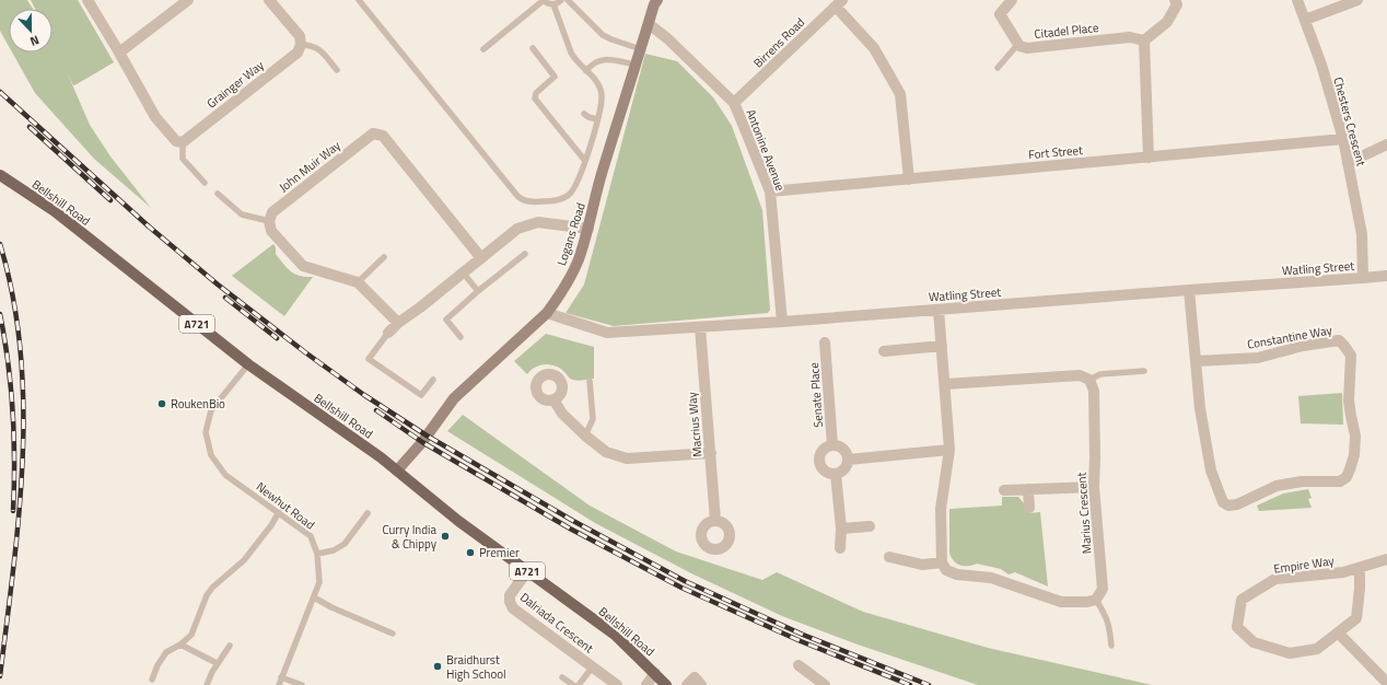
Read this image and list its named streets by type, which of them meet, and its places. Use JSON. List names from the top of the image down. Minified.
{"streets":{"main road":["Bellshill Road","A721"],"street":["Citadel Place","Birrens Road","Grainger Way","Chesters Crescent","Antonine Avenue","Fort Street","John Muir Way","Logans Road","Watling Street","Constantine Way","Senate Place","Macrius Way","Marius Crescent","Empire Way","Dalriada Crescent"],"lane":["Newhut Road"]},"crossings":[["Birrens Road","Antonine Avenue"],["Chesters Crescent","Fort Street"],["Chesters Crescent","Watling Street"],["Antonine Avenue","Fort Street"],["Antonine Avenue","Logans Road"],["Antonine Avenue","Watling Street"],["Bellshill Road","Logans Road"],["Bellshill Road","Newhut Road"],["Bellshill Road","Dalriada Crescent"],["Logans Road","Watling Street"],["Watling Street","Constantine Way"],["Watling Street","Macrius Way"]],"places":["RoukenBio","Curry India & Chippy","Premier","Braidhurst High School"],"north":"bottom"}
